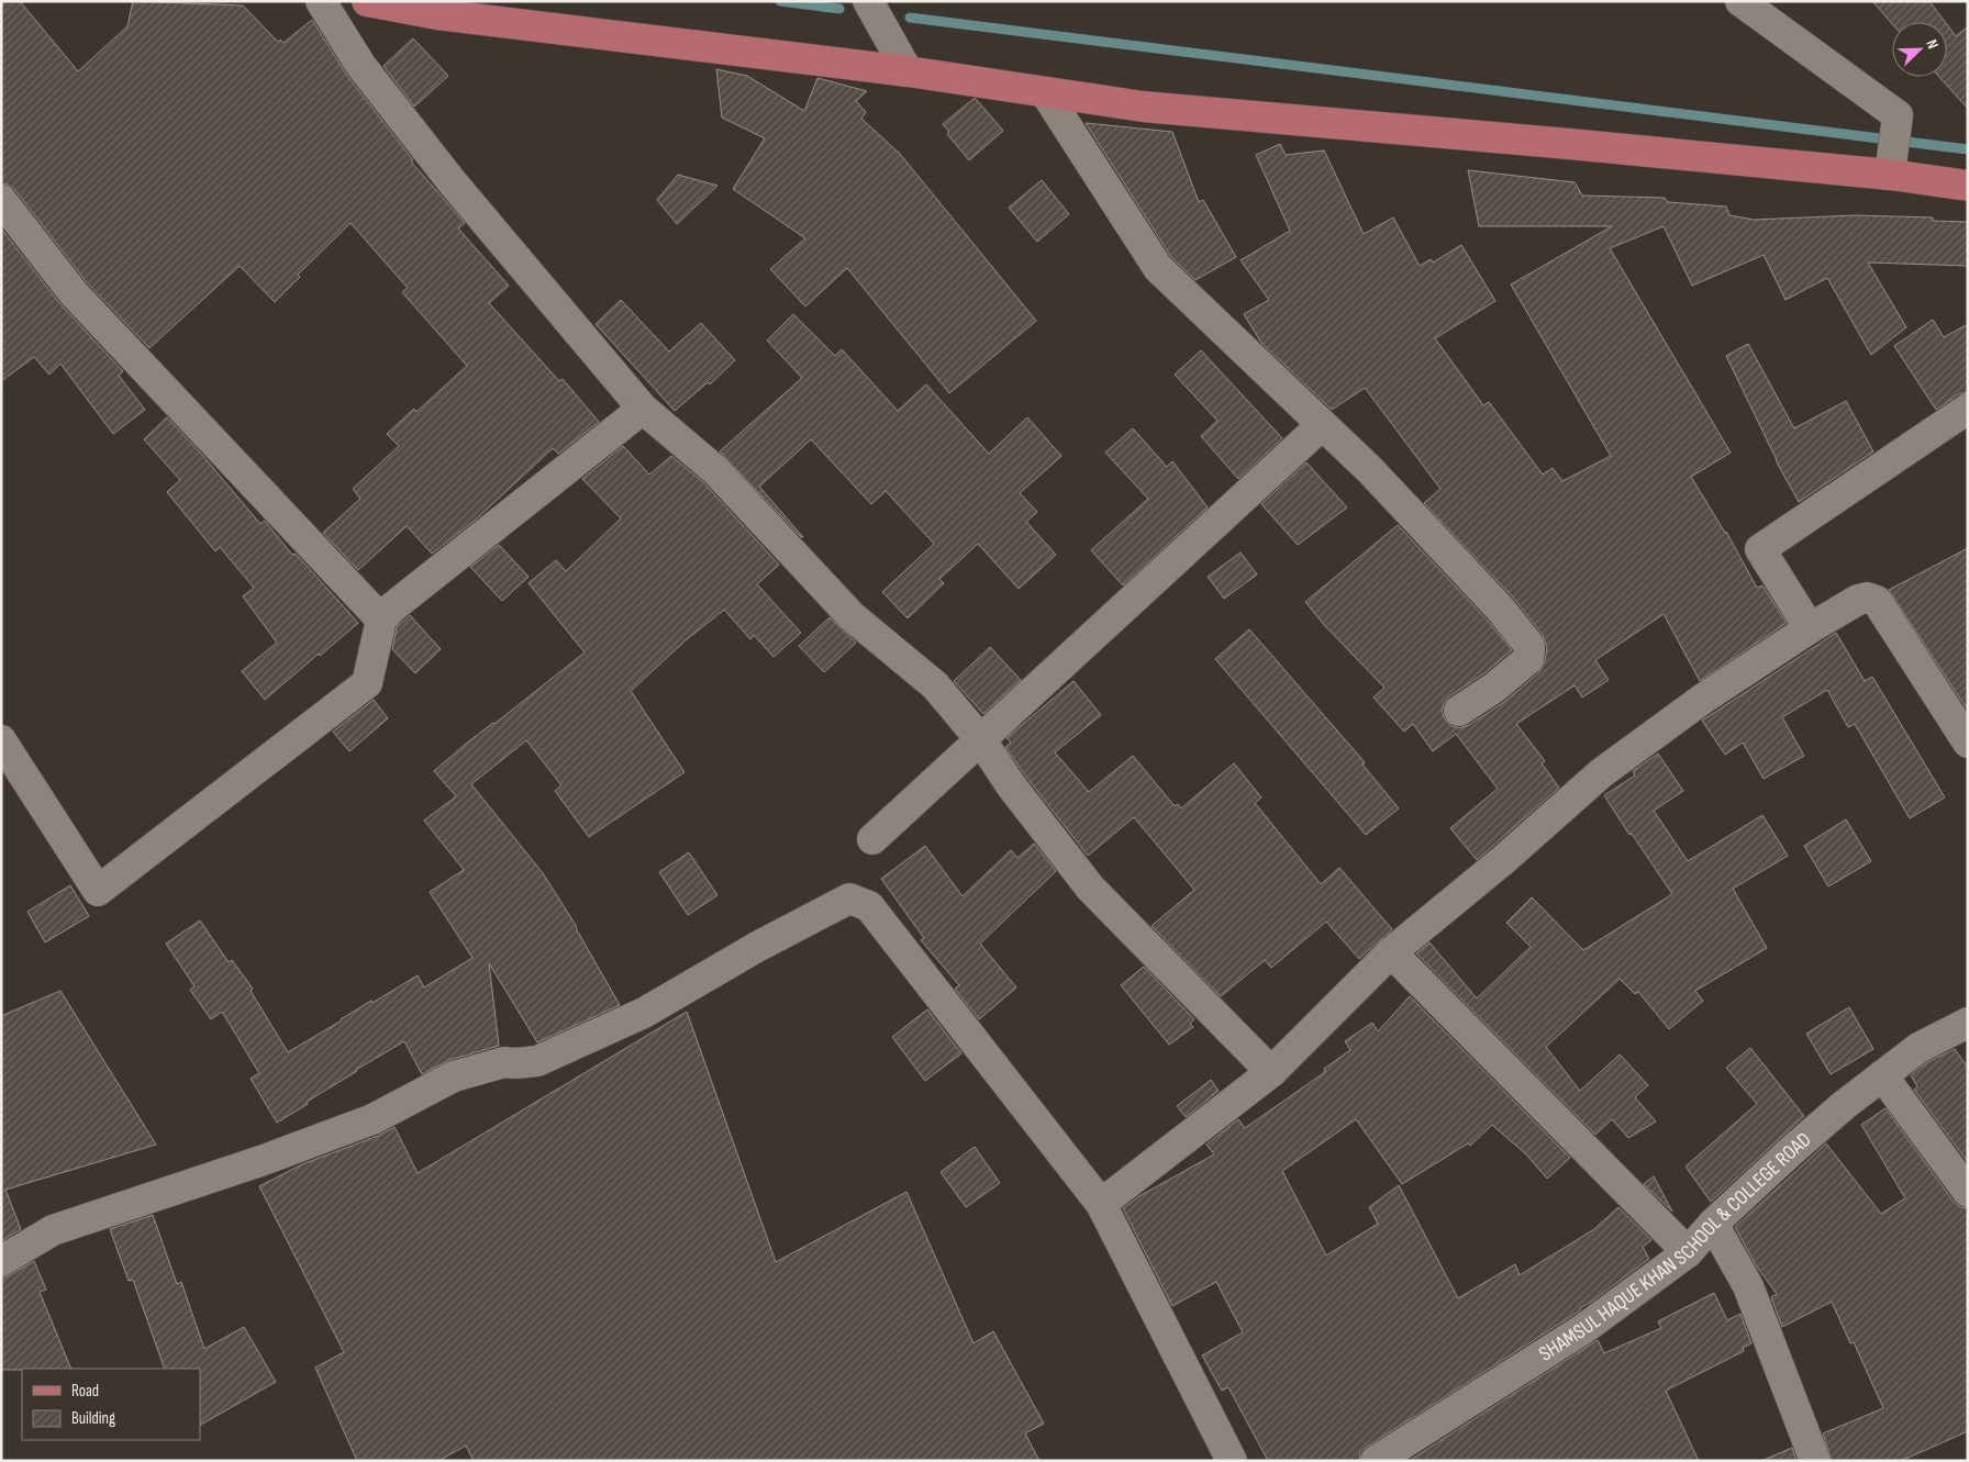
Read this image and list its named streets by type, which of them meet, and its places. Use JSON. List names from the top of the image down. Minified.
{"streets":{"street":["SHAMSUL HAQUE KHAN SCHOOL & COLLEGE ROAD"]},"legend":["Road","Building"],"north":"top right"}
